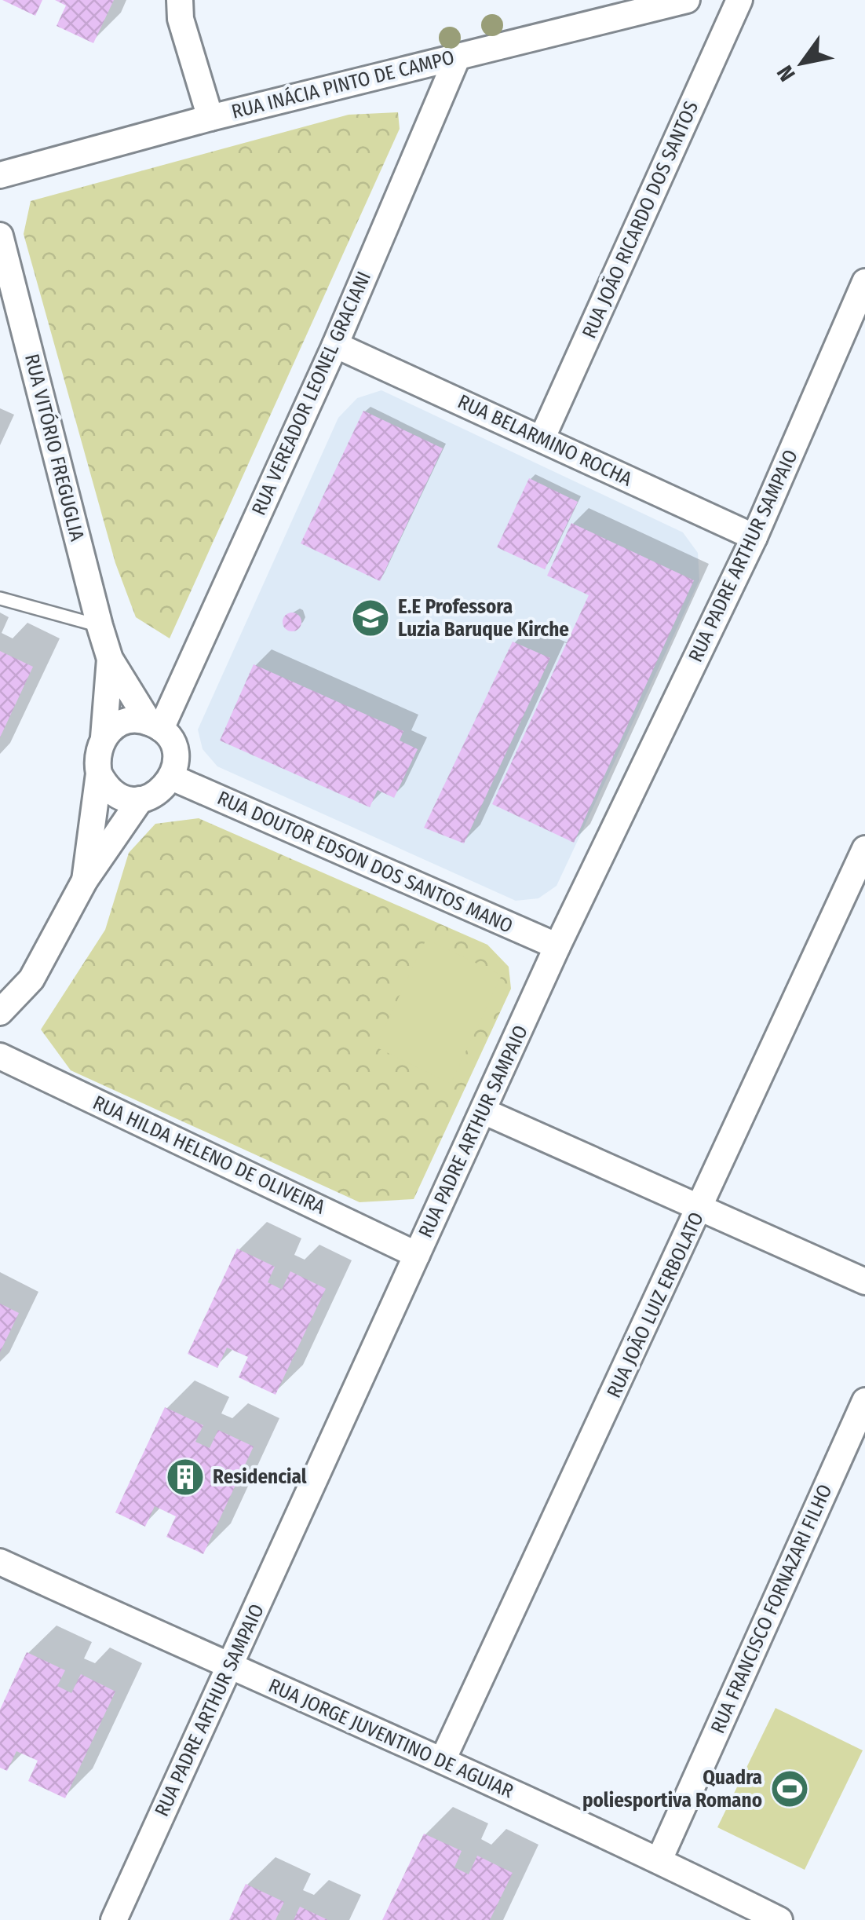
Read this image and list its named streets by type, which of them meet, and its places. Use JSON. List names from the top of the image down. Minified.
{"streets":{"street":["RUA INÁCIA PINTO DE CAMPO","RUA JOÃO RICARDO DOS SANTOS","RUA VEREADOR LEONEL GRACIANI","RUA BELARMINO ROCHA","RUA VITÓRIO FREGUGLIA","RUA PADRE ARTHUR SAMPAIO","RUA DOUTOR EDSON DOS SANTOS MANO","RUA HILDA HELENO DE OLIVEIRA","RUA JOÃO LUIZ ERBOLATO","RUA FRANCISCO FORNAZARI FILHO","RUA JORGE JUVENTINO DE AGUIAR"]},"crossings":[["RUA INÁCIA PINTO DE CAMPO","RUA VEREADOR LEONEL GRACIANI"],["RUA JOÃO RICARDO DOS SANTOS","RUA BELARMINO ROCHA"],["RUA VEREADOR LEONEL GRACIANI","RUA BELARMINO ROCHA"],["RUA VEREADOR LEONEL GRACIANI","RUA VITÓRIO FREGUGLIA"],["RUA VEREADOR LEONEL GRACIANI","RUA DOUTOR EDSON DOS SANTOS MANO"],["RUA BELARMINO ROCHA","RUA PADRE ARTHUR SAMPAIO"],["RUA VITÓRIO FREGUGLIA","RUA DOUTOR EDSON DOS SANTOS MANO"],["RUA PADRE ARTHUR SAMPAIO","RUA DOUTOR EDSON DOS SANTOS MANO"],["RUA PADRE ARTHUR SAMPAIO","RUA HILDA HELENO DE OLIVEIRA"],["RUA PADRE ARTHUR SAMPAIO","RUA JORGE JUVENTINO DE AGUIAR"],["RUA JOÃO LUIZ ERBOLATO","RUA JORGE JUVENTINO DE AGUIAR"],["RUA FRANCISCO FORNAZARI FILHO","RUA JORGE JUVENTINO DE AGUIAR"]],"places":{"school or university":["E.E Professora Luzia Baruque Kirche"],"building":["Residencial"],"sports":["Quadra poliesportiva Romano"]},"north":"bottom left"}
